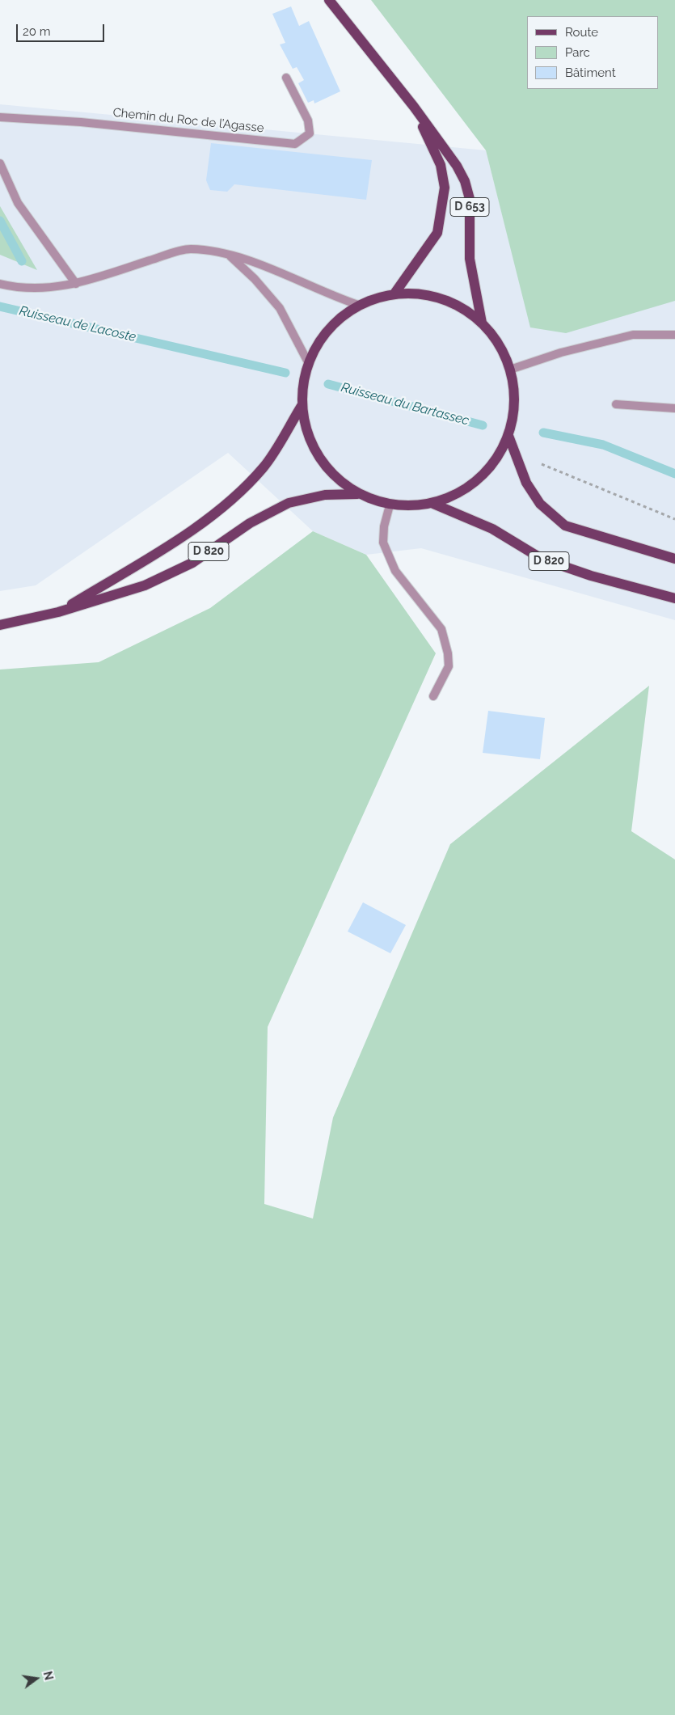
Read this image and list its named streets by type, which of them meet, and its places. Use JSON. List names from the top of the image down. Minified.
{"streets":{"main road":["D 653","D 820"],"street":["Chemin du Roc de l’Agasse"]},"water":["Ruisseau de Lacoste","Ruisseau du Bartassec"],"legend":["Route","Parc","Bâtiment"],"scale_bar":"20 m","north":"right"}
